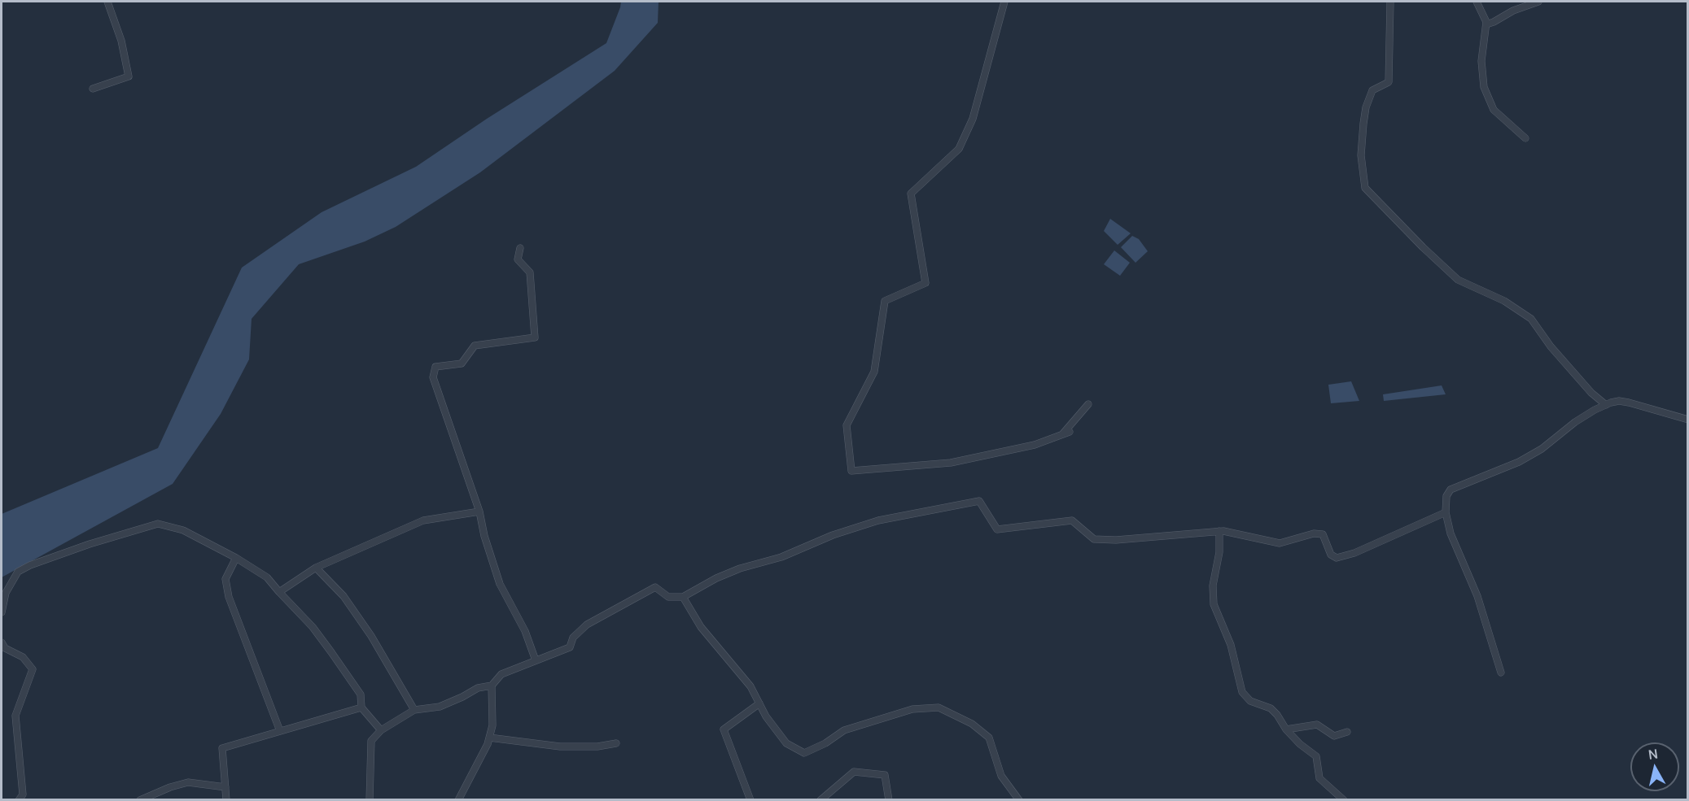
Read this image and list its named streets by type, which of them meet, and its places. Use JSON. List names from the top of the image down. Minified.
{"north":"top"}
